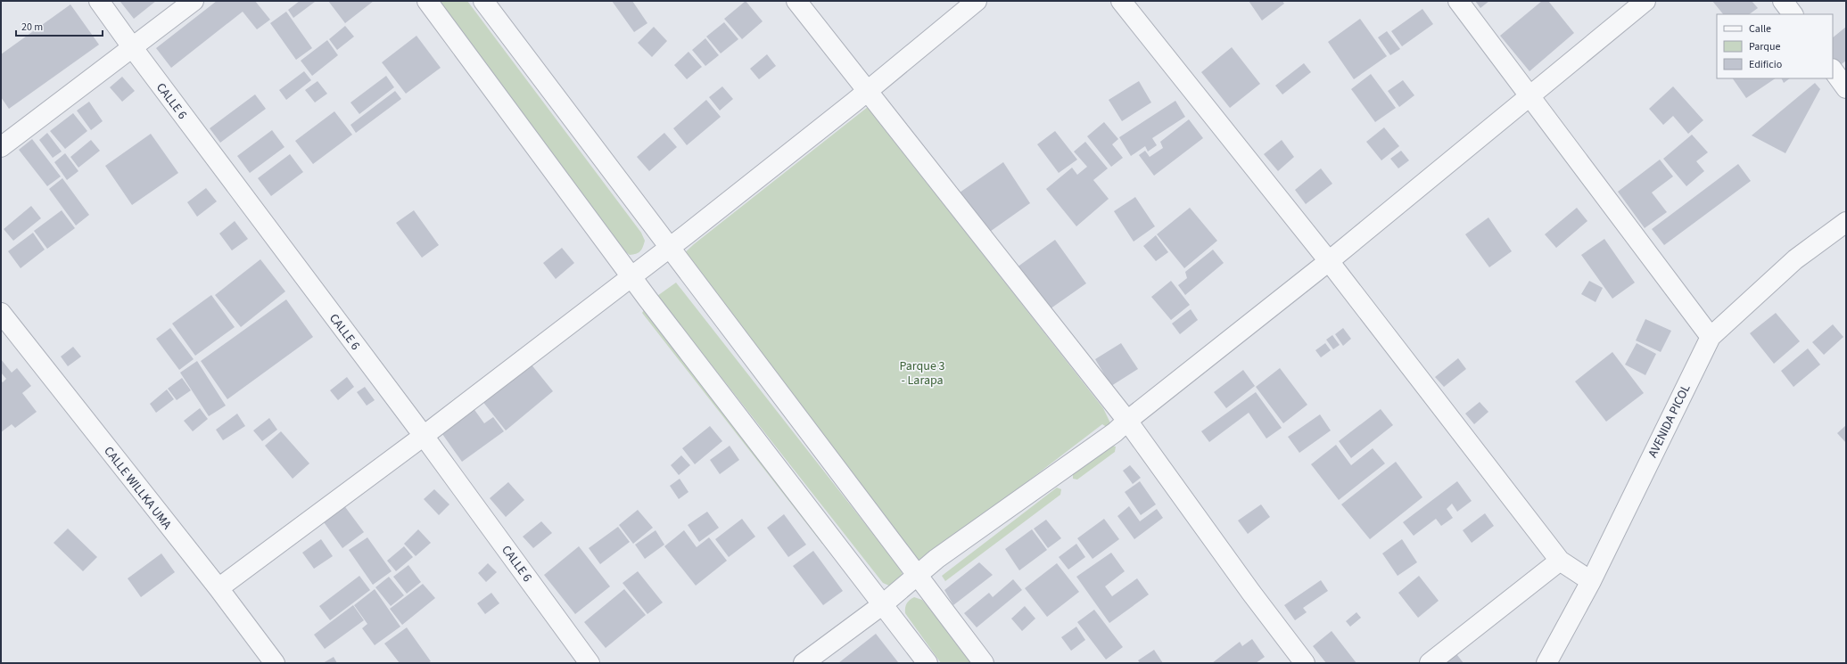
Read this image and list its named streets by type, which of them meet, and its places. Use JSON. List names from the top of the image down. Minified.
{"streets":{"street":["CALLE 6","AVENIDA PICOL","CALLE WILLKA UMA"]},"parks":["Parque 3 - Larapa"],"legend":["Calle","Parque","Edificio"],"scale_bar":"20 m"}
